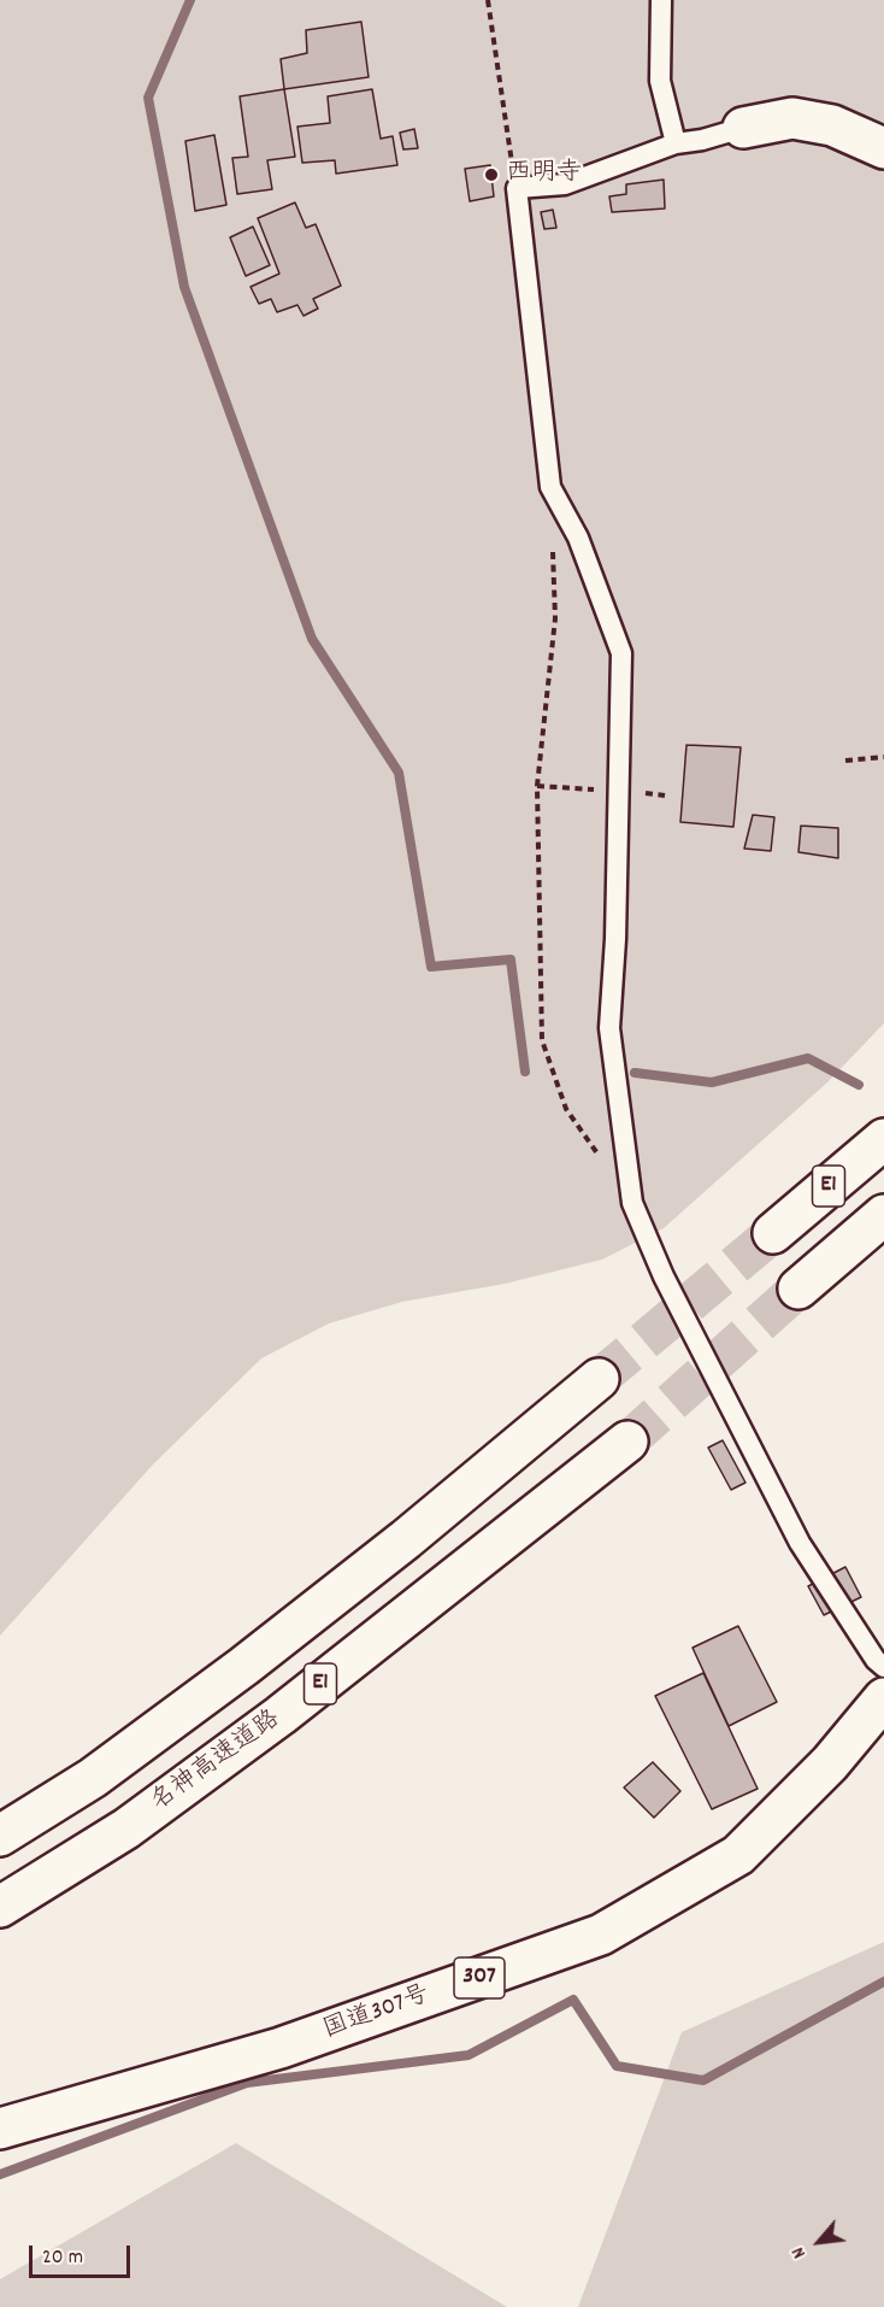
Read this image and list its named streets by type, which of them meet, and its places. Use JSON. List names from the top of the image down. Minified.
{"streets":{"main road":["E1","名神高速道路","307","国道307号"]},"places":["西明寺"],"scale_bar":"20 m","north":"bottom left"}
